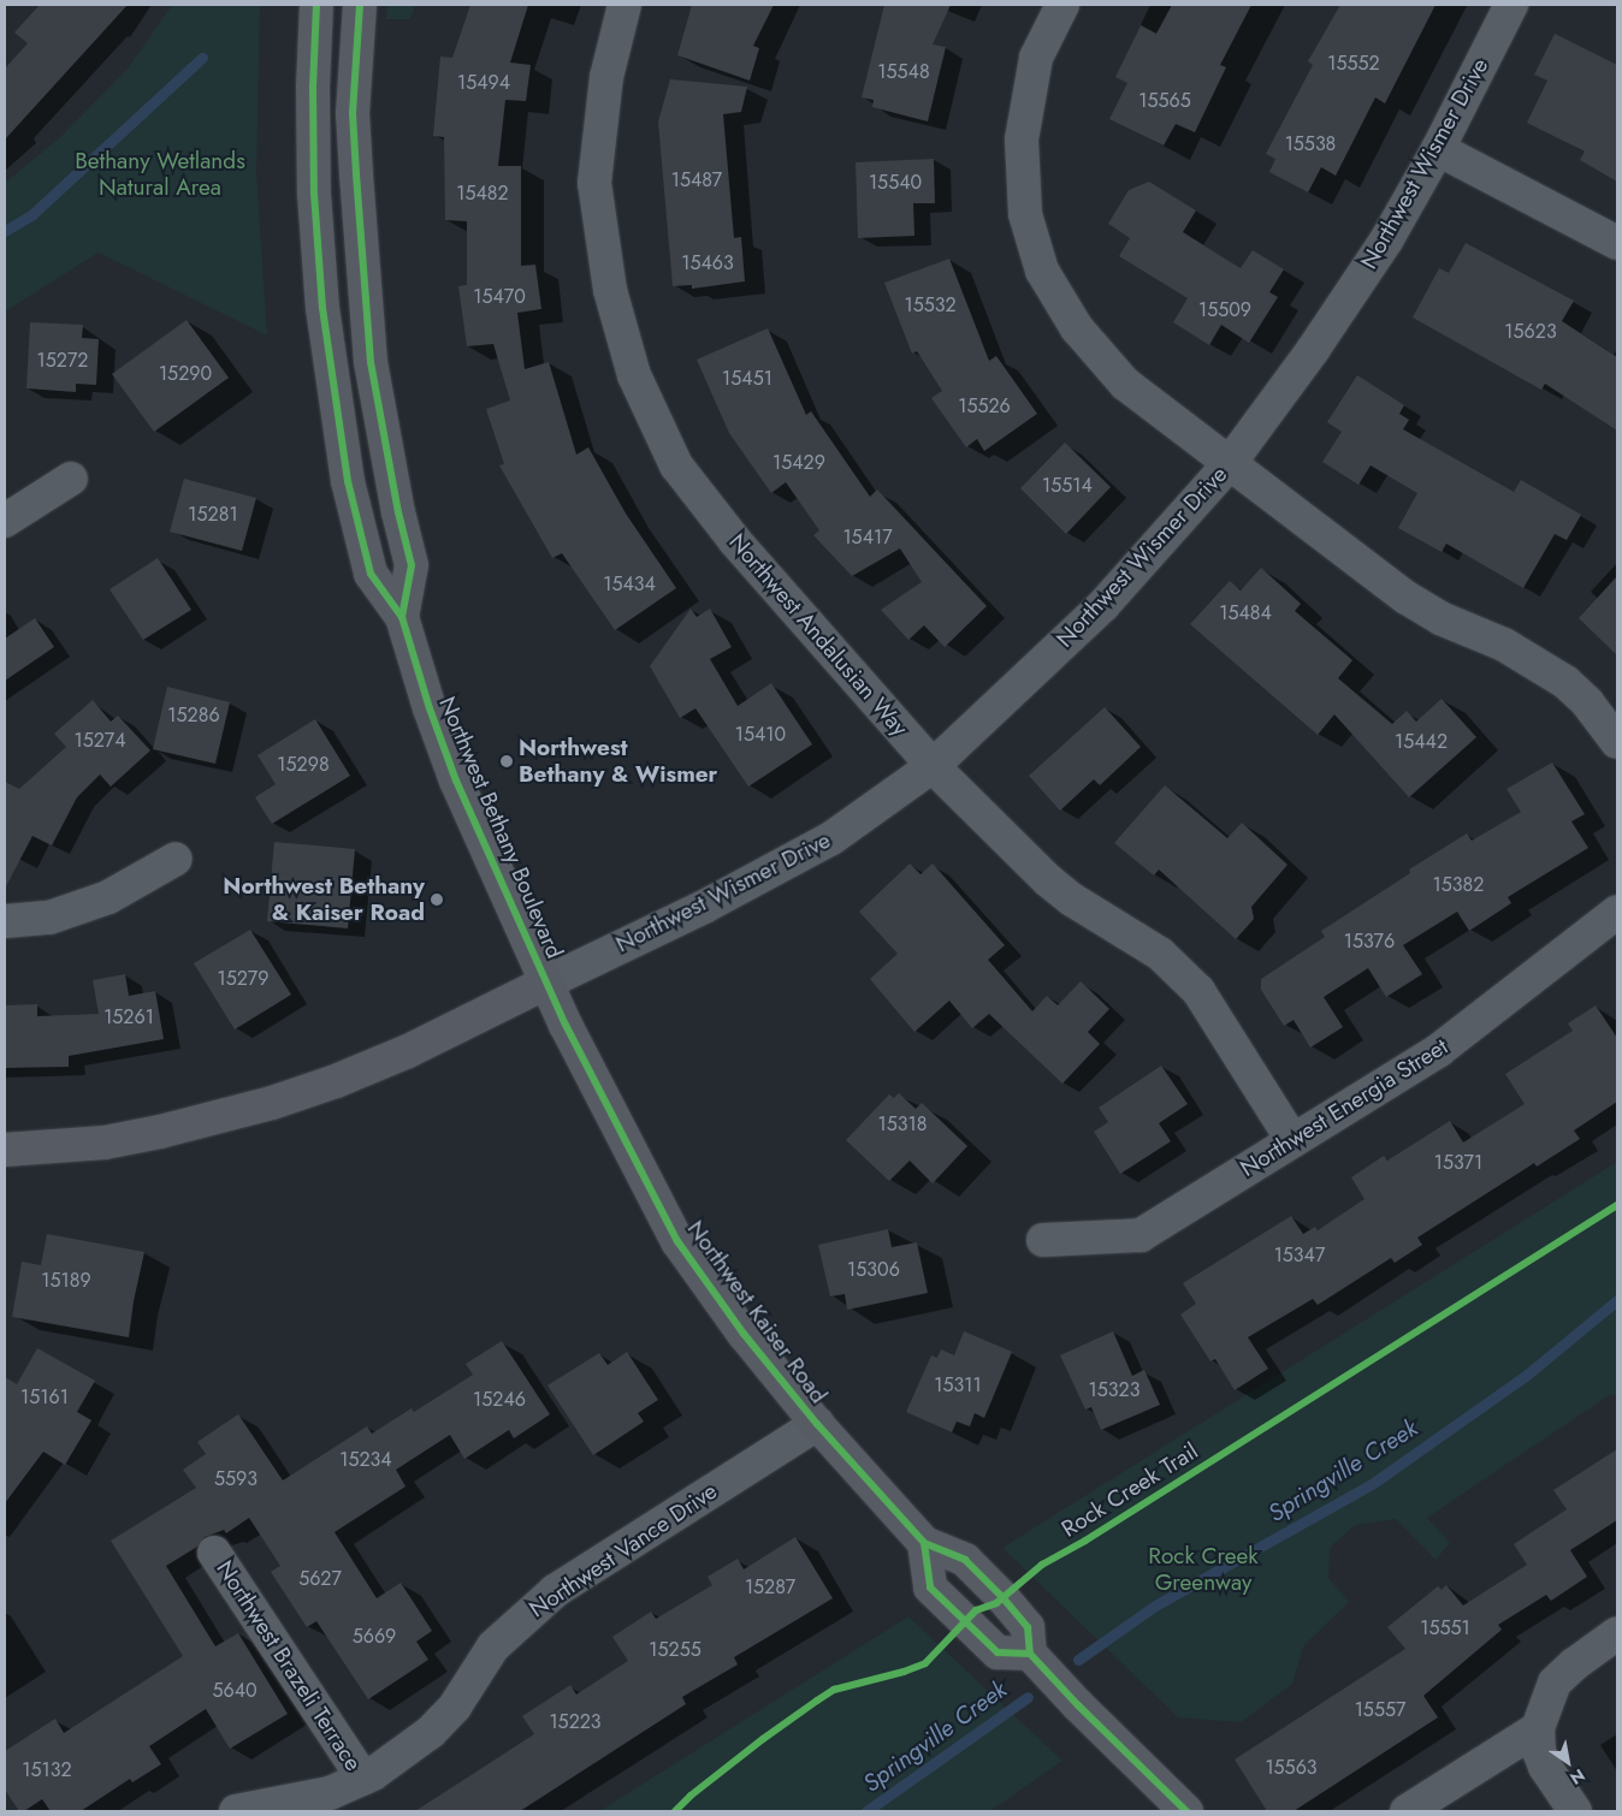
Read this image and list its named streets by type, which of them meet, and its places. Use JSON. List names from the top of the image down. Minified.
{"streets":{"main road":["Northwest Bethany Boulevard","Northwest Kaiser Road"],"street":["Northwest Wismer Drive","Northwest Andalusian Way","Northwest Energia Street","Northwest Vance Drive","Northwest Brazeli Terrace"],"cycle path":["Rock Creek Trail"]},"crossings":[["Northwest Wismer Drive","Northwest Andalusian Way"],["Northwest Wismer Drive","Northwest Bethany Boulevard"],["Northwest Wismer Drive","Northwest Kaiser Road"],["Northwest Andalusian Way","Northwest Energia Street"],["Northwest Bethany Boulevard","Northwest Kaiser Road"],["Northwest Kaiser Road","Northwest Vance Drive"],["Northwest Vance Drive","Northwest Brazeli Terrace"]],"water":["Springville Creek"],"parks":["Bethany Wetlands Natural Area","Rock Creek Greenway"],"places":["Northwest Bethany & Wismer","Northwest Bethany & Kaiser Road"],"house_numbers":["15552","15548","15494","15565","15538","15487","15540","15482","15463","15470","15532","15509","15623","15272","15290","15451","15526","15429","15514","15281","15417","15434","15484","15286","15410","15274","15442","15298","15382","15376","15279","15261","15318","15371","15347","15306","15189","15311","15323","15161","15246","15234","5593","5627","15287","15551","5669","15255","5640","15557","15223","15563","15132"],"north":"bottom right"}
